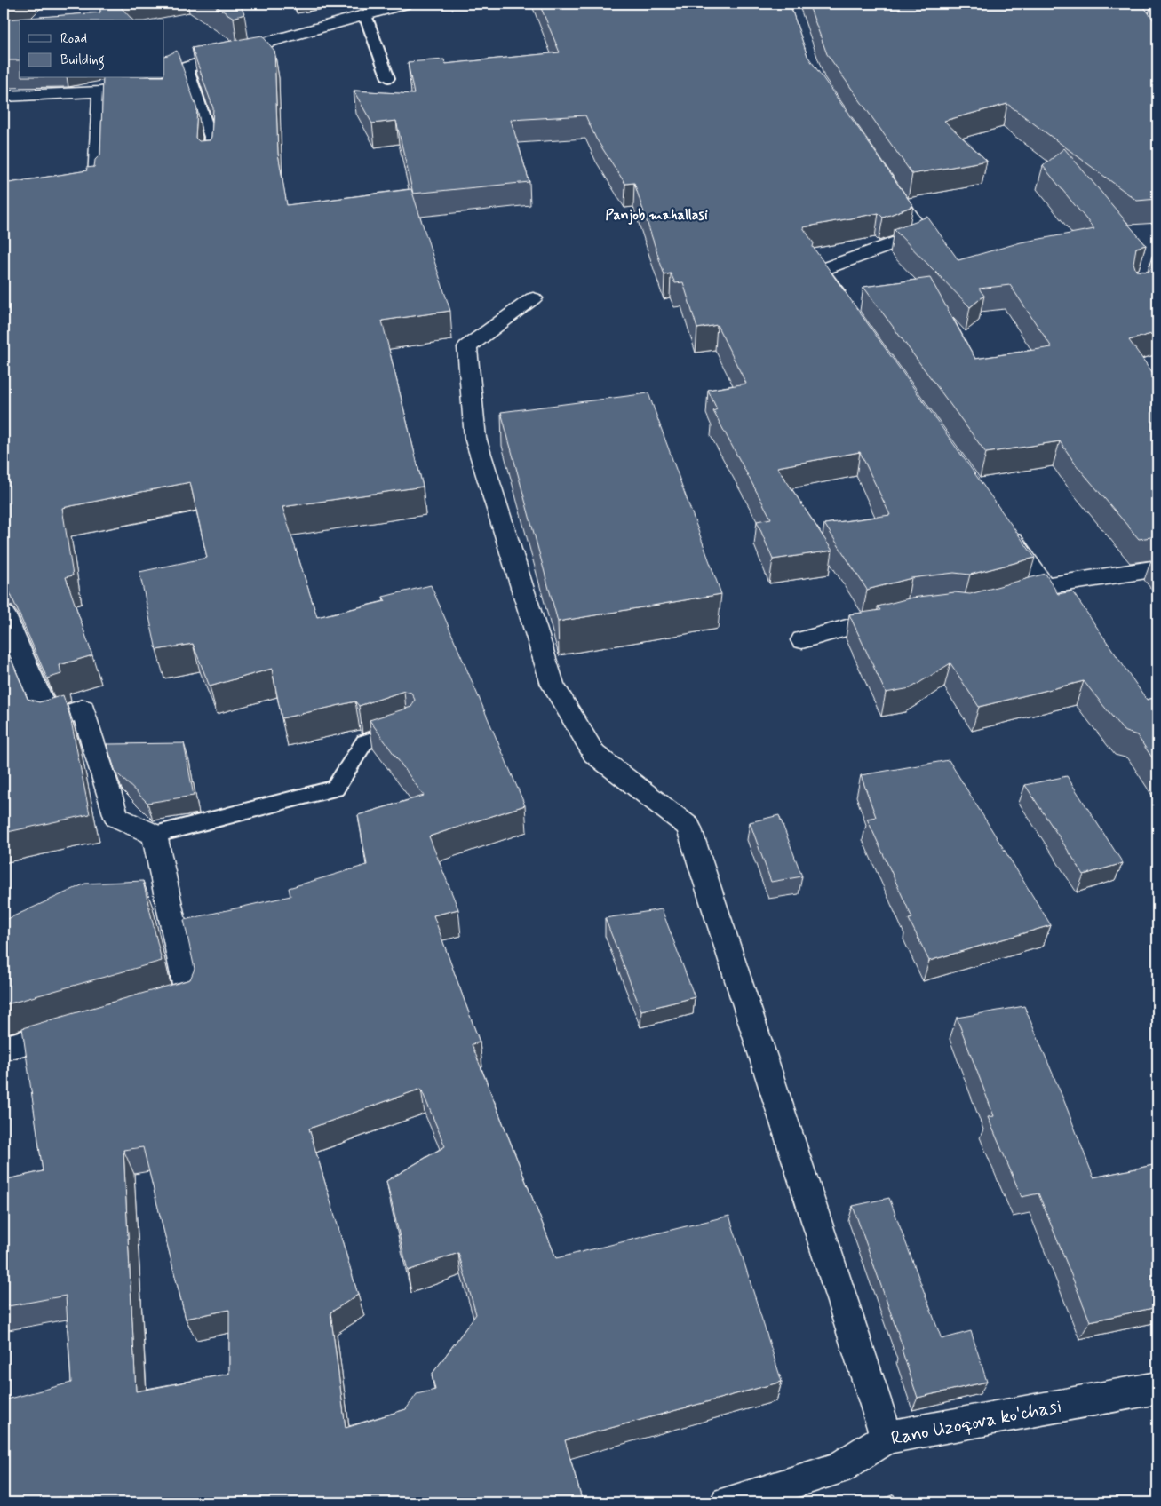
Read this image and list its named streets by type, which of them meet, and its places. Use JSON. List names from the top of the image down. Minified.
{"streets":{"street":["Rano Uzoqova ko'chasi"]},"districts":["Panjob mahallasi"],"legend":["Road","Building"]}
